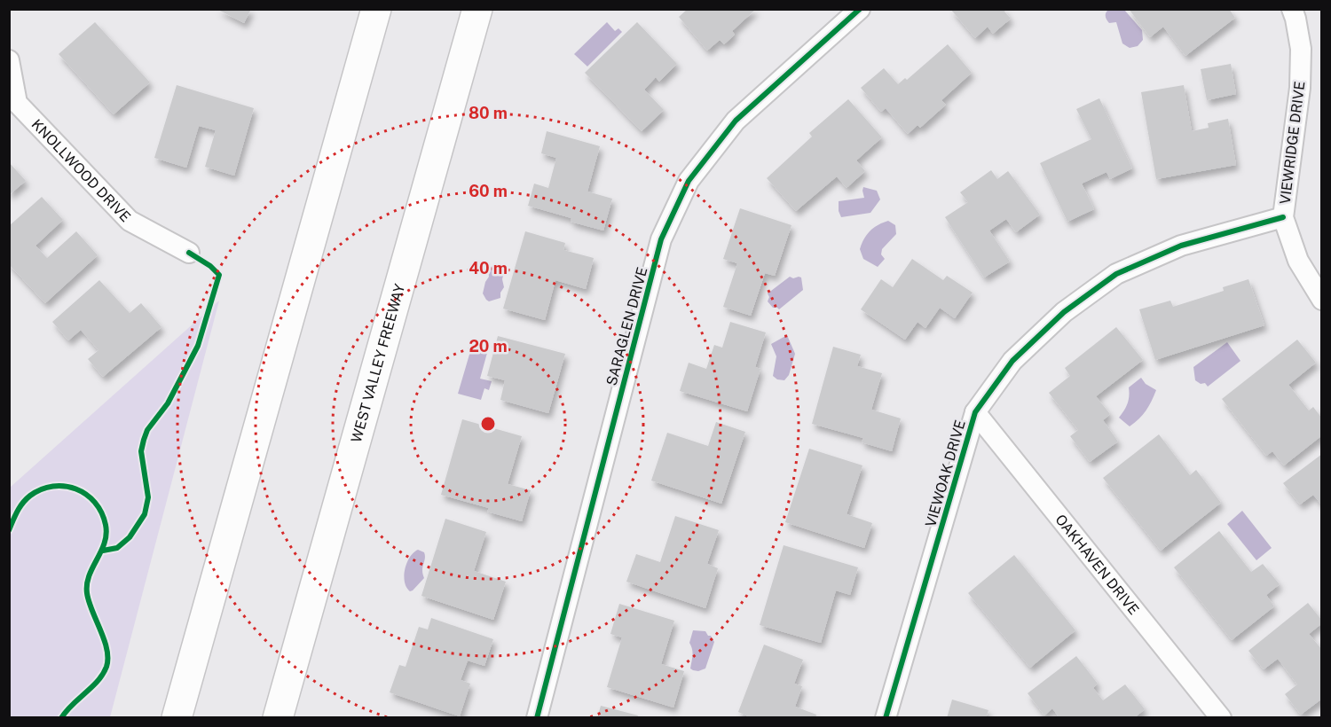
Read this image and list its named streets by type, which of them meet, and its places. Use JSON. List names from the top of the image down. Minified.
{"streets":{"highway":["WEST VALLEY FREEWAY"],"street":["VIEWRIDGE DRIVE","KNOLLWOOD DRIVE","SARAGLEN DRIVE","VIEWOAK DRIVE","OAKHAVEN DRIVE"]},"crossings":[["VIEWRIDGE DRIVE","VIEWOAK DRIVE"],["VIEWOAK DRIVE","OAKHAVEN DRIVE"]],"rings":["80 m","60 m","40 m","20 m"]}
